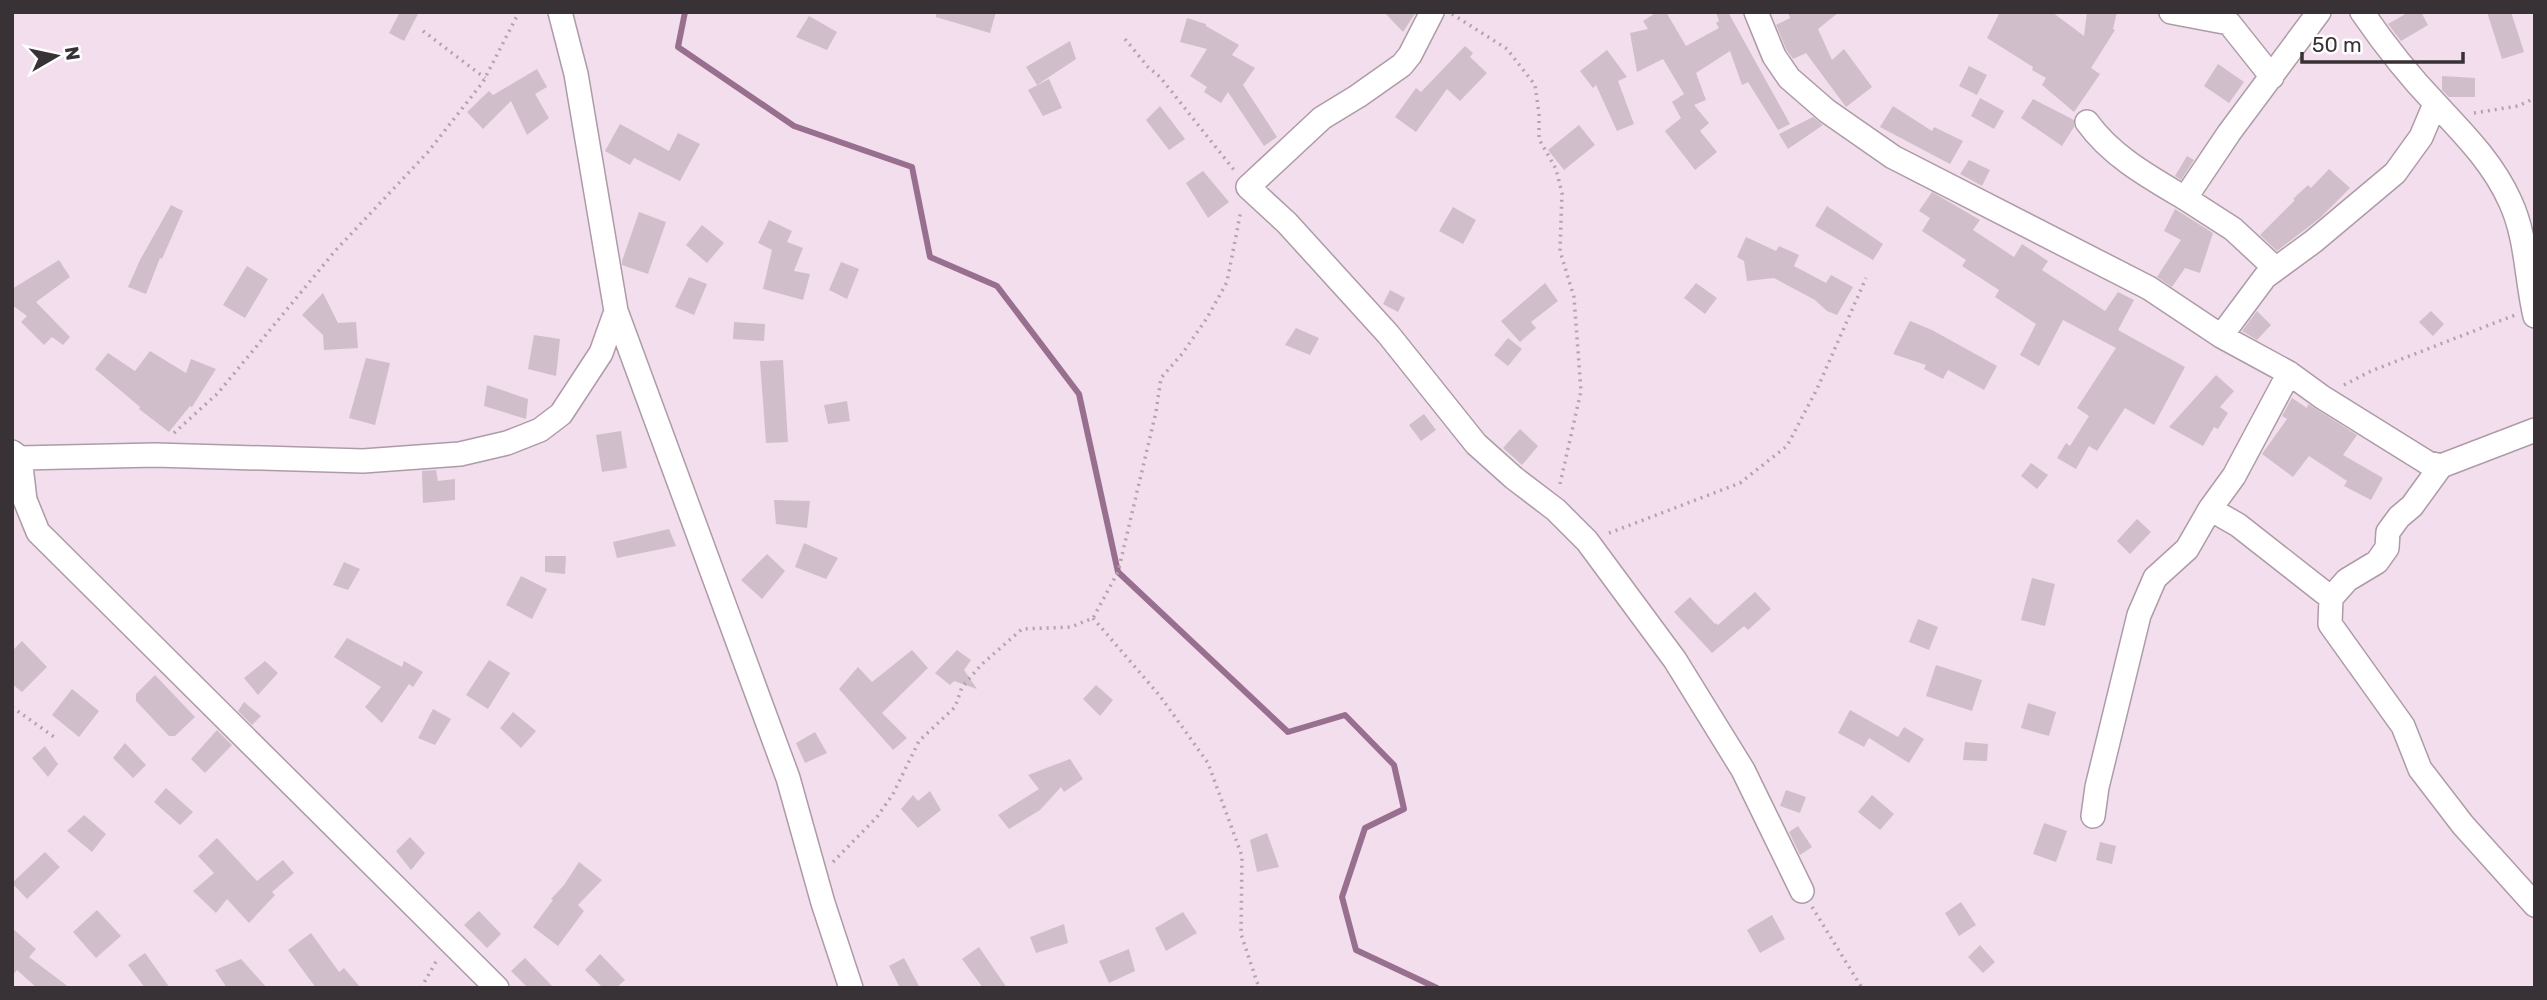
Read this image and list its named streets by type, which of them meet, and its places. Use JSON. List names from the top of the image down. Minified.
{"scale_bar":"50 m","north":"right"}
